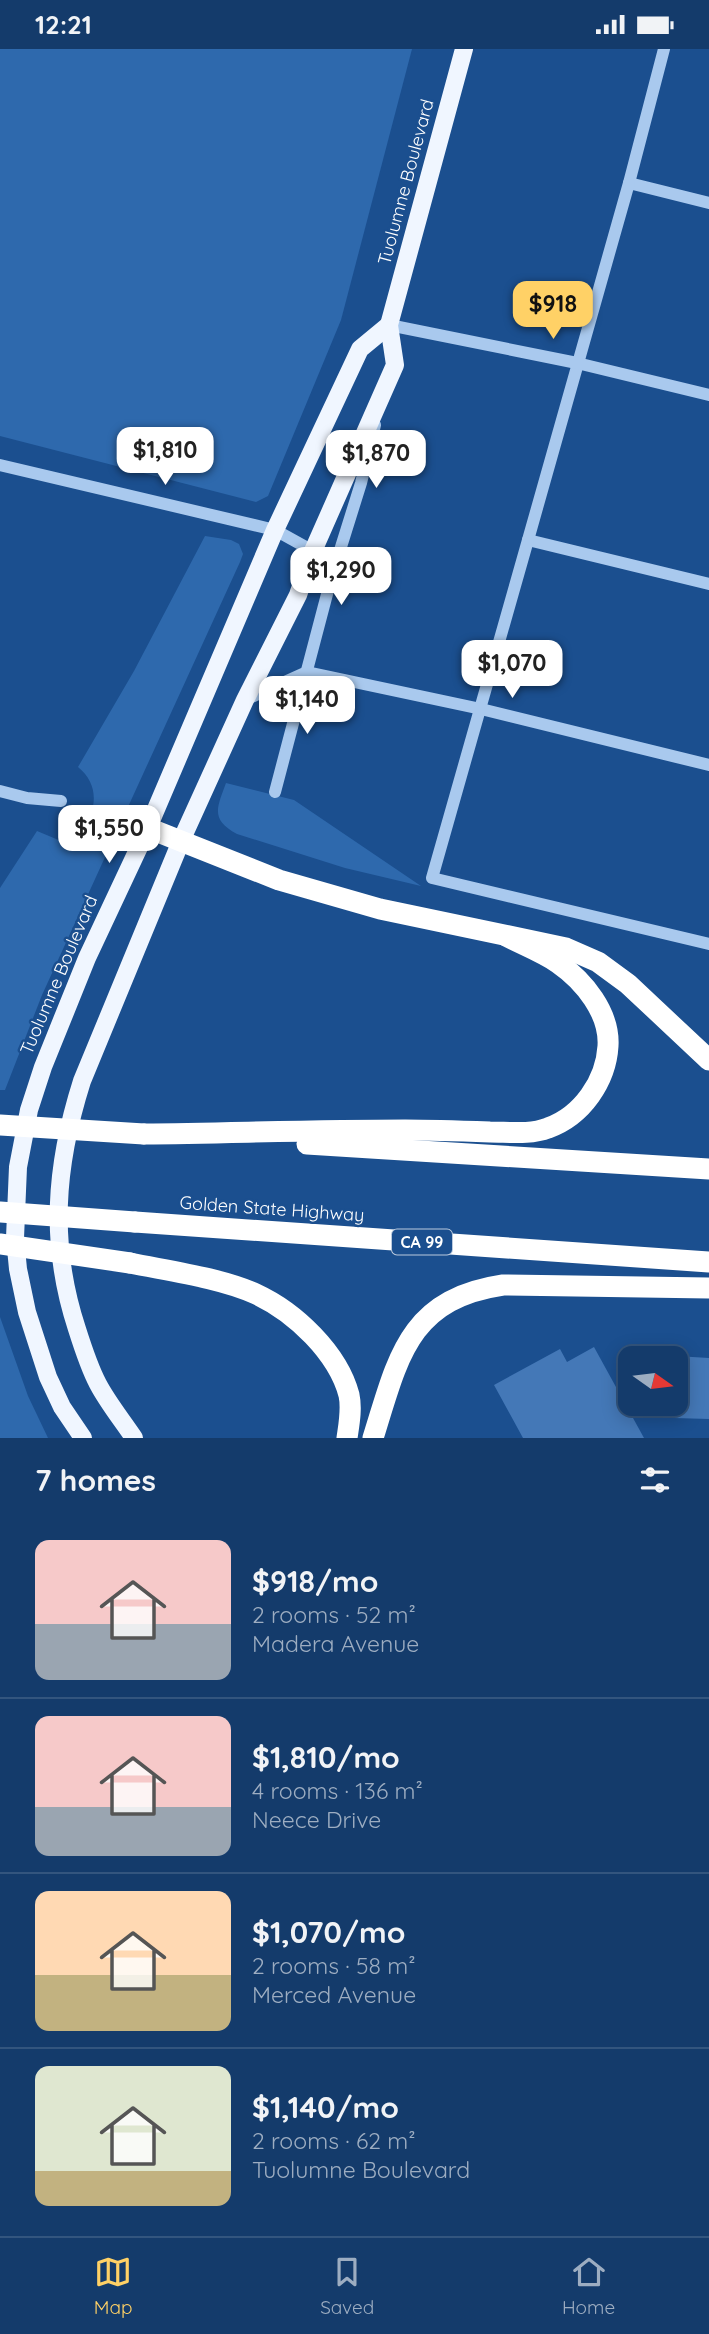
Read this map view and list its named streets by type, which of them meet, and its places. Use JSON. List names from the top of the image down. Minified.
{"streets":{"highway":["Golden State Highway","CA 99"],"main road":["Tuolumne Boulevard"]},"north":"right","page":{"status":"12:21","price":["$918","$1,810","$1,870","$1,290","$1,070","$1,140","$1,550"],"heading":"7 homes","list":[{"name":"$918/mo","note":"2 rooms · 52 m² · Madera Avenue"},{"name":"$1,810/mo","note":"4 rooms · 136 m² · Neece Drive"},{"name":"$1,070/mo","note":"2 rooms · 58 m² · Merced Avenue"},{"name":"$1,140/mo","note":"2 rooms · 62 m² · Tuolumne Boulevard"}],"tabs":["Map","Saved","Home"]}}
